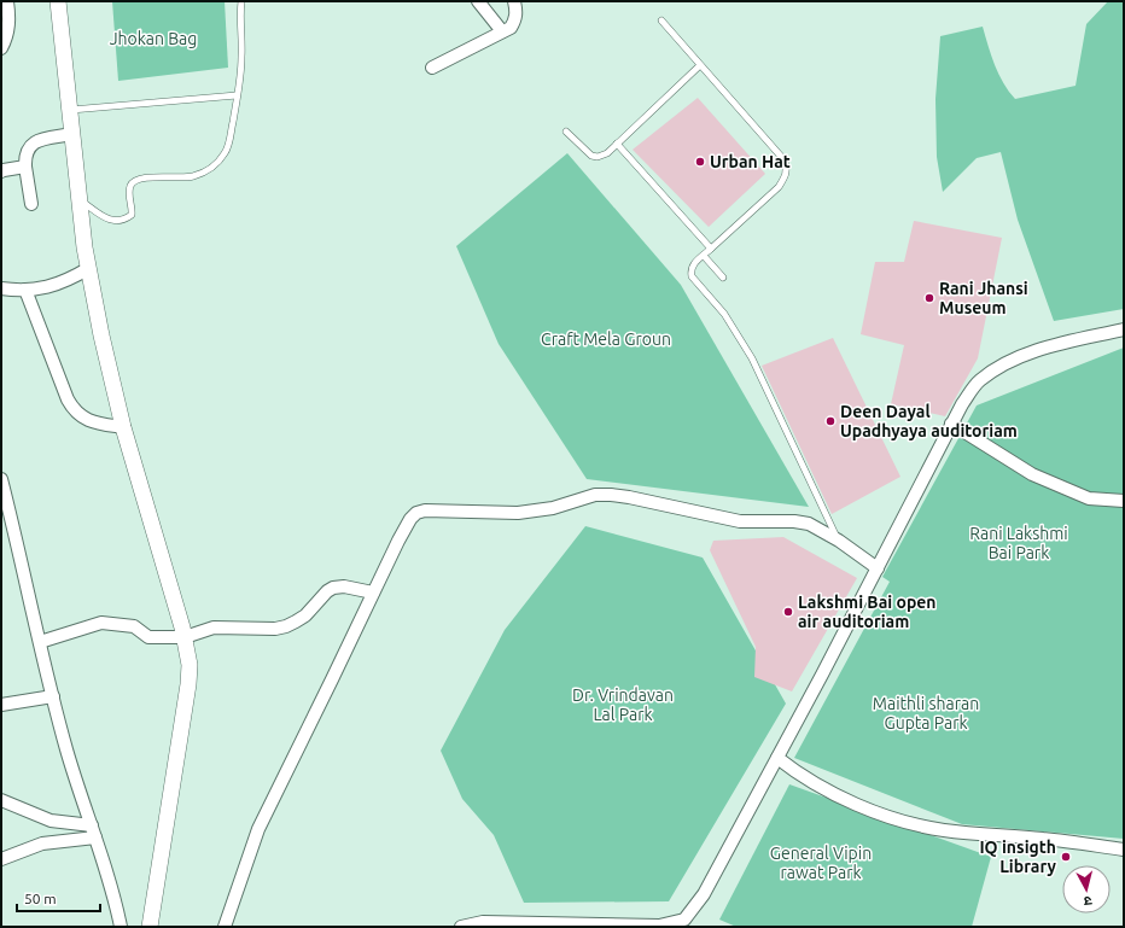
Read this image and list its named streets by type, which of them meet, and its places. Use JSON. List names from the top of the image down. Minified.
{"parks":["Jhokan Bag","Craft Mela Groun","Rani Lakshmi Bai Park","Dr. Vrindavan Lal Park","Maithli sharan Gupta Park","General Vipin rawat Park"],"places":["Urban Hat","Rani Jhansi Museum","Deen Dayal Upadhyaya auditoriam","Lakshmi Bai open air auditoriam","IQ insigth Library"],"scale_bar":"50 m","north":"bottom"}
